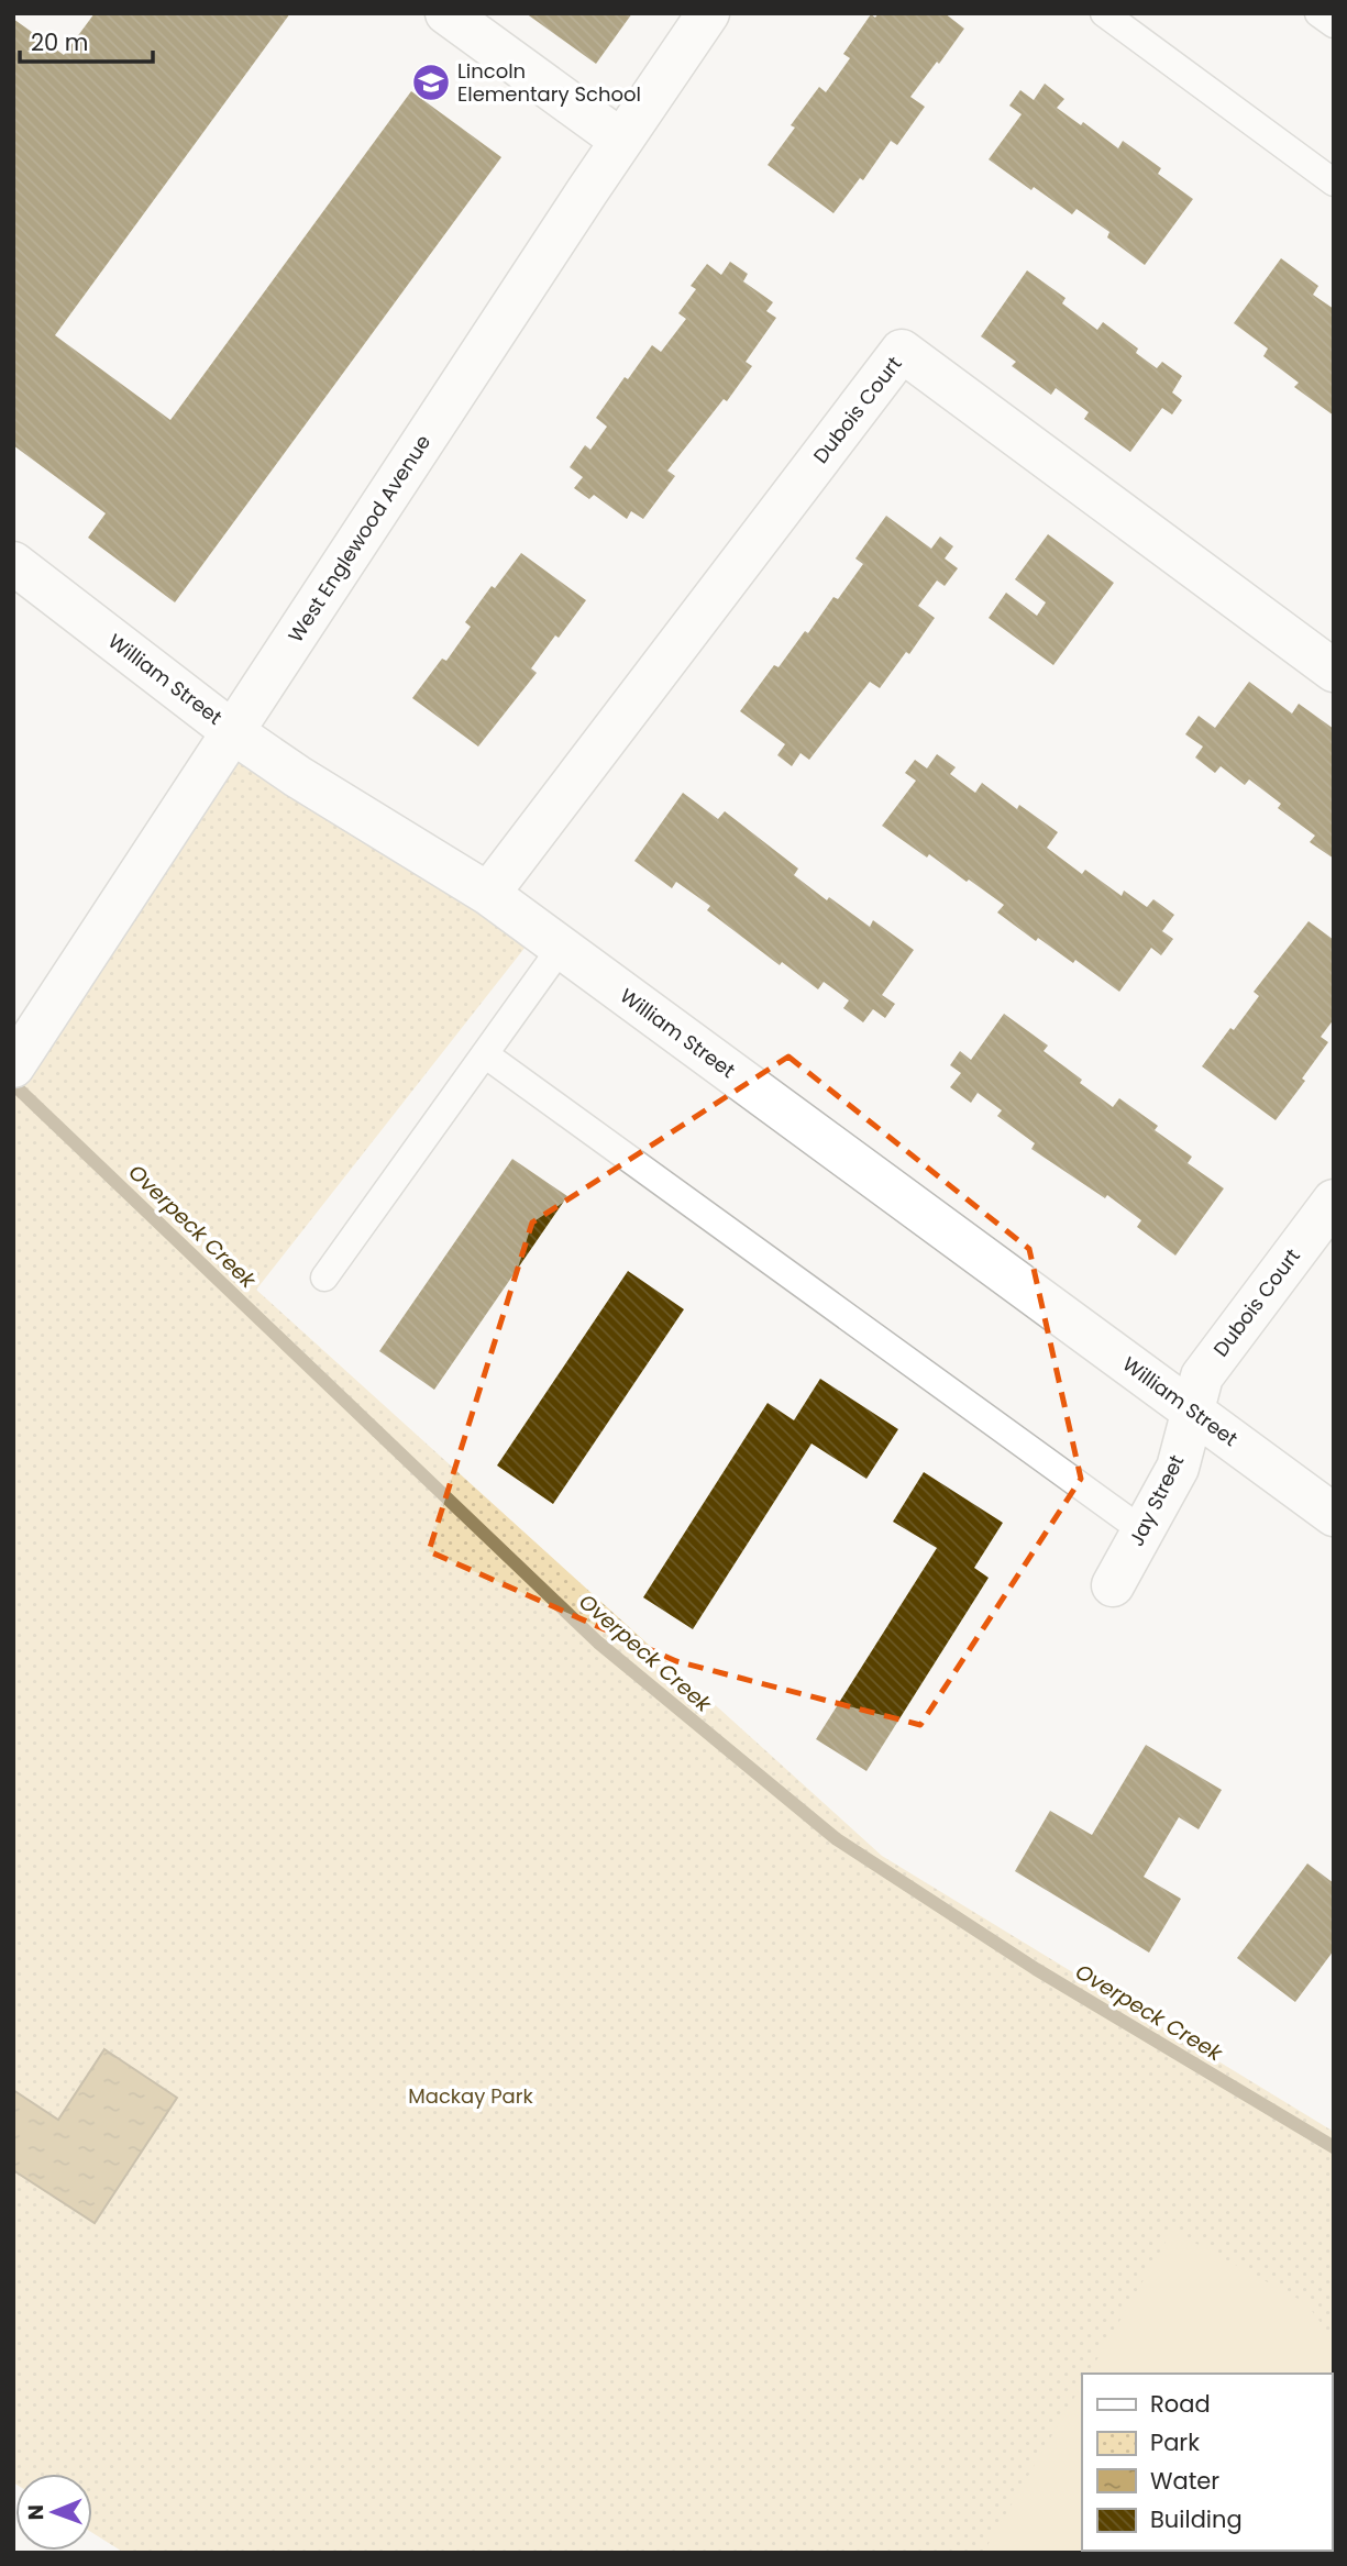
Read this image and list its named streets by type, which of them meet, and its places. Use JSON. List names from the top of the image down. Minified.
{"streets":{"street":["Dubois Court","West Englewood Avenue","William Street","Jay Street"]},"crossings":[["Dubois Court","William Street"],["Dubois Court","Jay Street"],["West Englewood Avenue","William Street"],["William Street","Jay Street"]],"water":["Overpeck Creek"],"parks":["Mackay Park"],"places":{"school or university":["Lincoln Elementary School"]},"legend":["Road","Park","Water","Building"],"scale_bar":"20 m","north":"left"}
